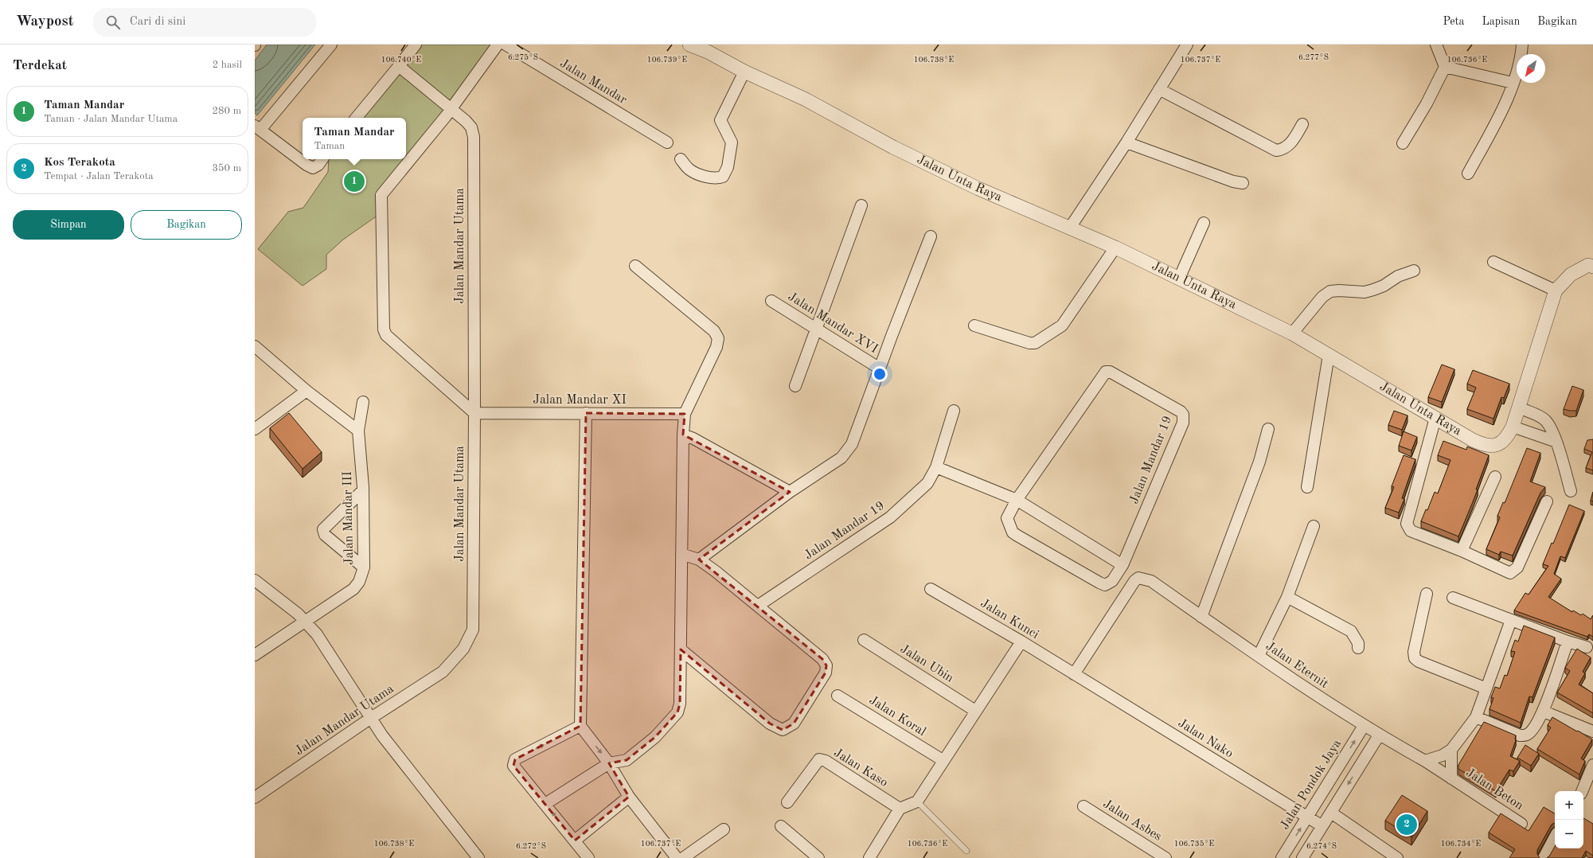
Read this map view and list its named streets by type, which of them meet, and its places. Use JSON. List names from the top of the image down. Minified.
{"streets":{"street":["Jalan Mandar","Jalan Unta Raya","Jalan Mandar Utama","Jalan Mandar XVI","Jalan Mandar XI","Jalan Mandar 19","Jalan Mandar III","Jalan Kunci","Jalan Ubin","Jalan Eternit","Jalan Koral","Jalan Nako","Jalan Kaso","Jalan Pondok Jaya","Jalan Beton","Jalan Asbes"]},"crossings":[["Jalan Mandar Utama","Jalan Mandar XI"],["Jalan Kunci","Jalan Eternit"],["Jalan Kunci","Jalan Nako"],["Jalan Eternit","Jalan Nako"],["Jalan Eternit","Jalan Pondok Jaya"],["Jalan Eternit","Jalan Beton"],["Jalan Nako","Jalan Pondok Jaya"]],"north":"bottom left","page":{"header":"Waypost","search":"Cari di sini","nav":["Peta","Lapisan","Bagikan"],"heading":["Terdekat","2 hasil"],"list":[{"mark":"1","name":"Taman Mandar","note":"Taman · Jalan Mandar Utama","value":"280 m"},{"mark":"2","name":"Kos Terakota","note":"Tempat · Jalan Terakota","value":"350 m"}],"popup":["Taman Mandar","Taman"],"pins":["1","2"],"buttons":["Simpan","Bagikan"],"map_buttons":["+","−"]},"coordinates":["6.275°S","6.277°S","106.740°E","106.739°E","106.738°E","106.737°E","106.736°E","106.735°E","106.734°E","6.272°S","6.274°S"]}
